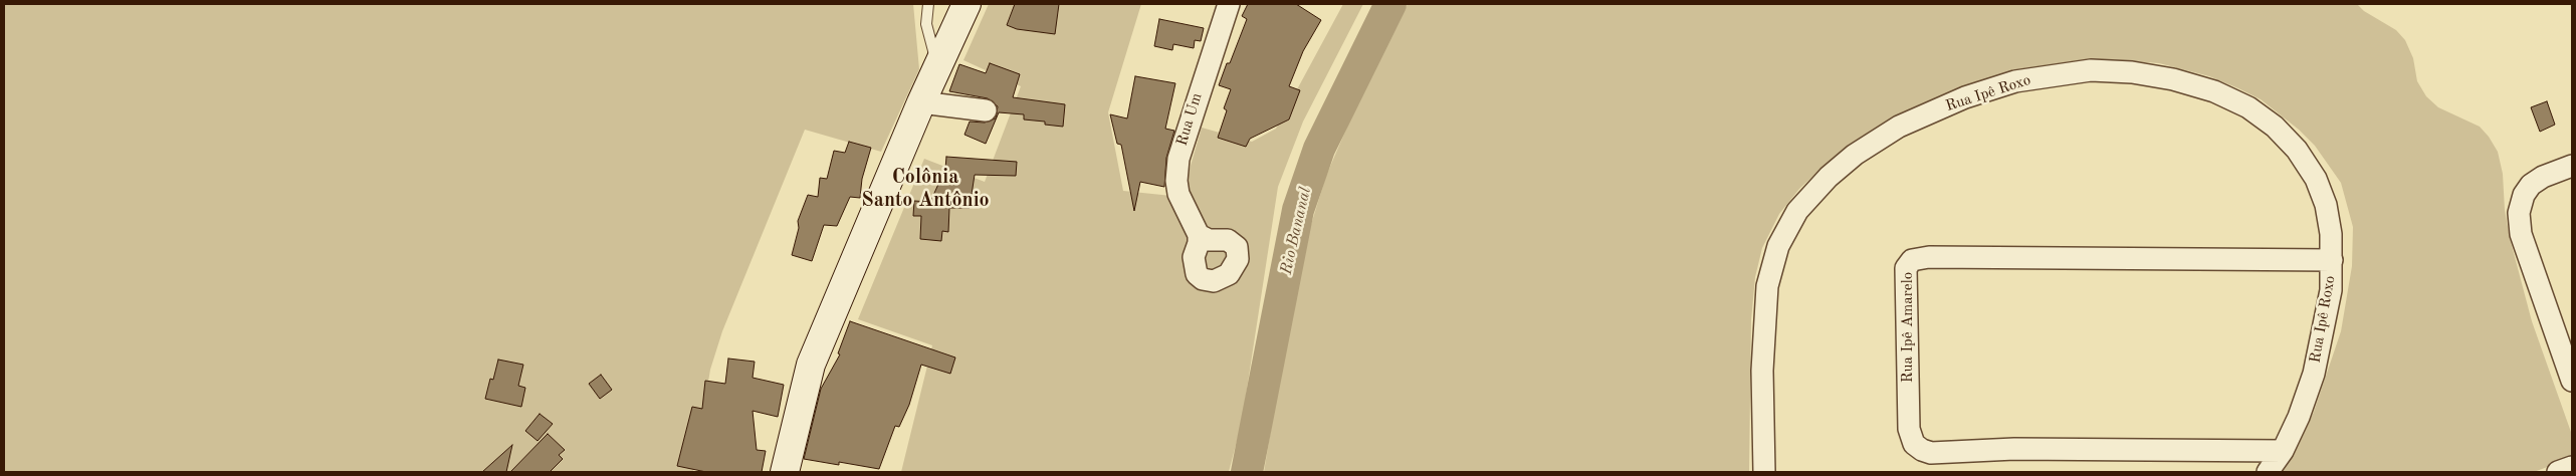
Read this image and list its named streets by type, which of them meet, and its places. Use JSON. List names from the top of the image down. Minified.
{"streets":{"street":["Rua Ipê Roxo","Rua Um","Rua Ipê Amarelo"]},"crossings":[["Rua Ipê Roxo","Rua Ipê Amarelo"]],"districts":["Colônia Santo Antônio"],"water":["Rio Bananal"]}
